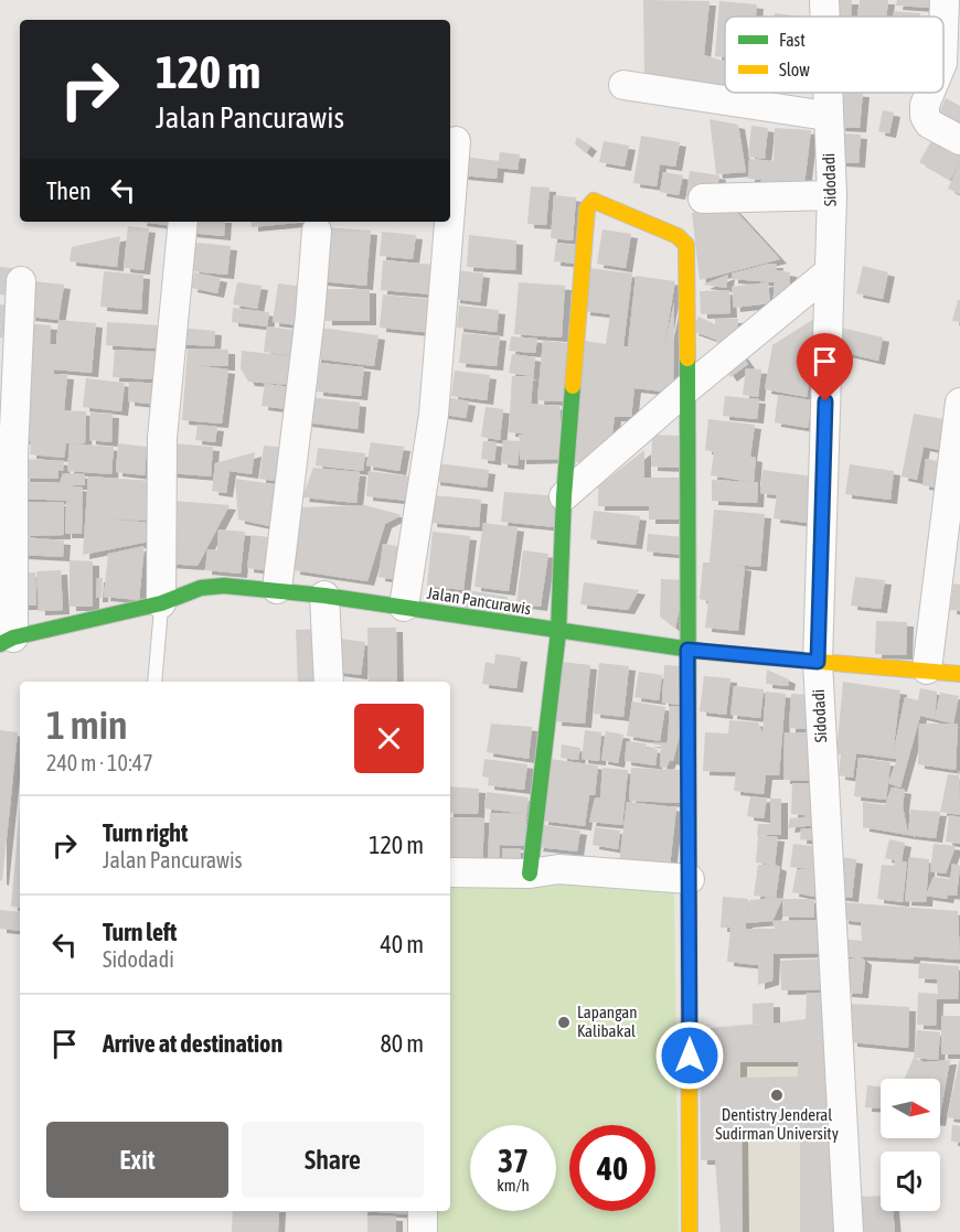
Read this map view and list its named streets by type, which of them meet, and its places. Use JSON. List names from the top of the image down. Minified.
{"streets":{"street":["Sidodadi","Jalan Pancurawis"]},"crossings":[["Sidodadi","Jalan Pancurawis"]],"places":["Lapangan Kalibakal","Dentistry Jenderal Sudirman University"],"legend":["Fast","Slow"],"north":"right","page":{"turn":["120 m","Jalan Pancurawis"],"then":"Then","heading":["1 min","240 m · 10:47"],"list":[{"name":"Turn right","note":"Jalan Pancurawis","value":"120 m"},{"name":"Turn left","note":"Sidodadi","value":"40 m"},{"name":"Arrive at destination","value":"80 m"}],"buttons":["Exit","Share"],"speed":"37 km/h","limit":"40"}}
